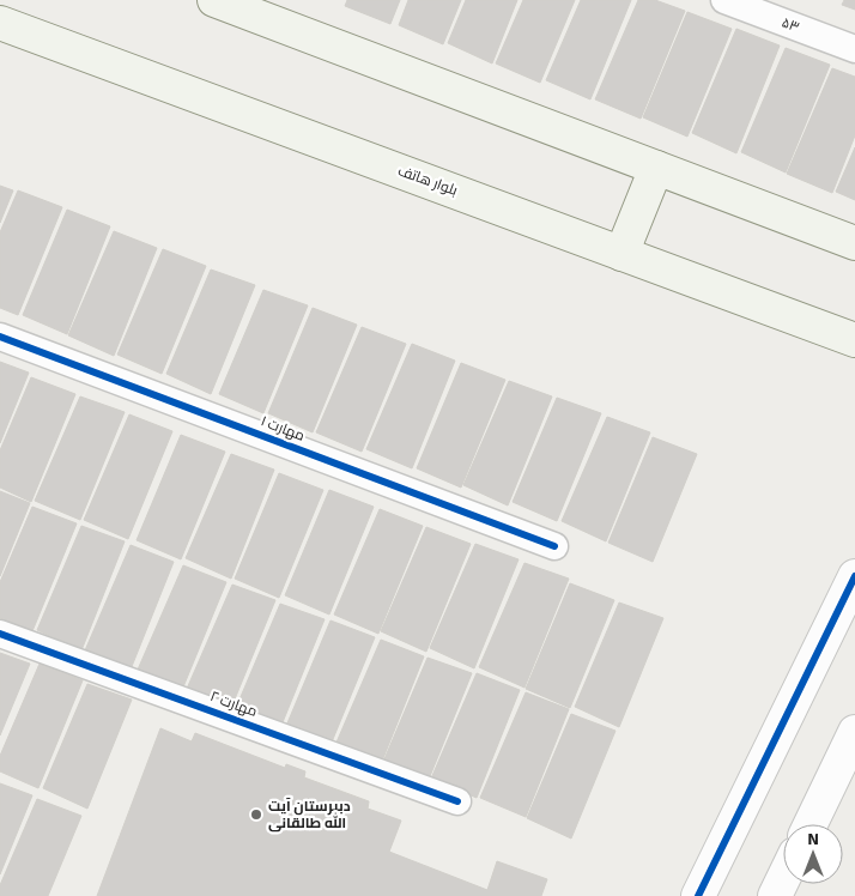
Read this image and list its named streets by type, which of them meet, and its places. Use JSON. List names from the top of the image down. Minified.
{"streets":{"main road":["بلوار هاتف"],"street":["۵۳","مهارت ۱","مهارت ۲"]},"places":["دبیرستان آیت الله طالقانی"],"north":"top"}
